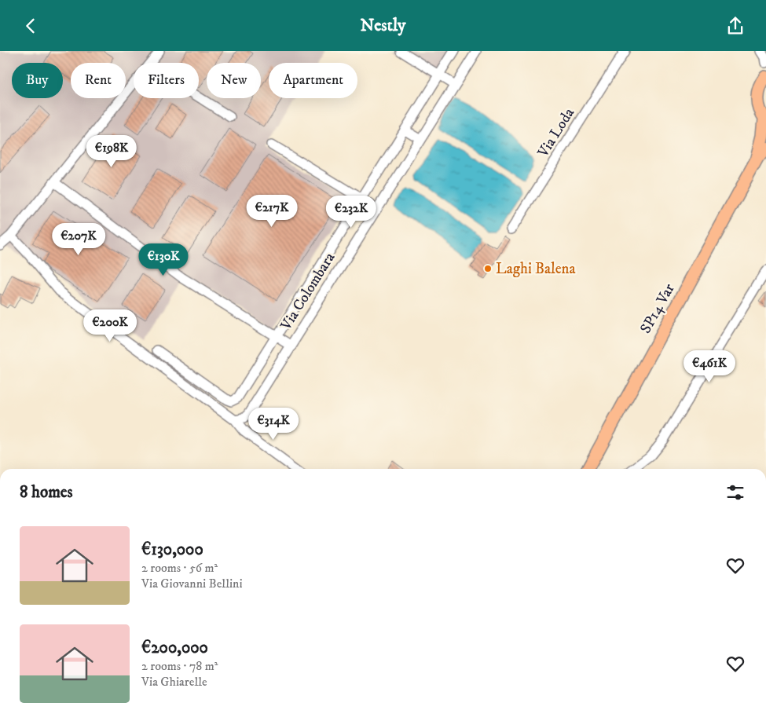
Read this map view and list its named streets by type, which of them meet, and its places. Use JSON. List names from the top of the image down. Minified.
{"streets":{"main road":["SP14 Var"],"street":["Via Loda","Via Colombara"]},"places":["Laghi Balena"],"page":{"header":"Nestly","chip":["Buy","Rent","Filters","New","Apartment"],"price":["€198K","€217K","€232K","€207K","€130K","€200K","€461K","€314K"],"heading":"8 homes","list":[{"name":"€130,000","note":"2 rooms · 56 m² · Via Giovanni Bellini"},{"name":"€200,000","note":"2 rooms · 78 m² · Via Ghiarelle"}]}}
